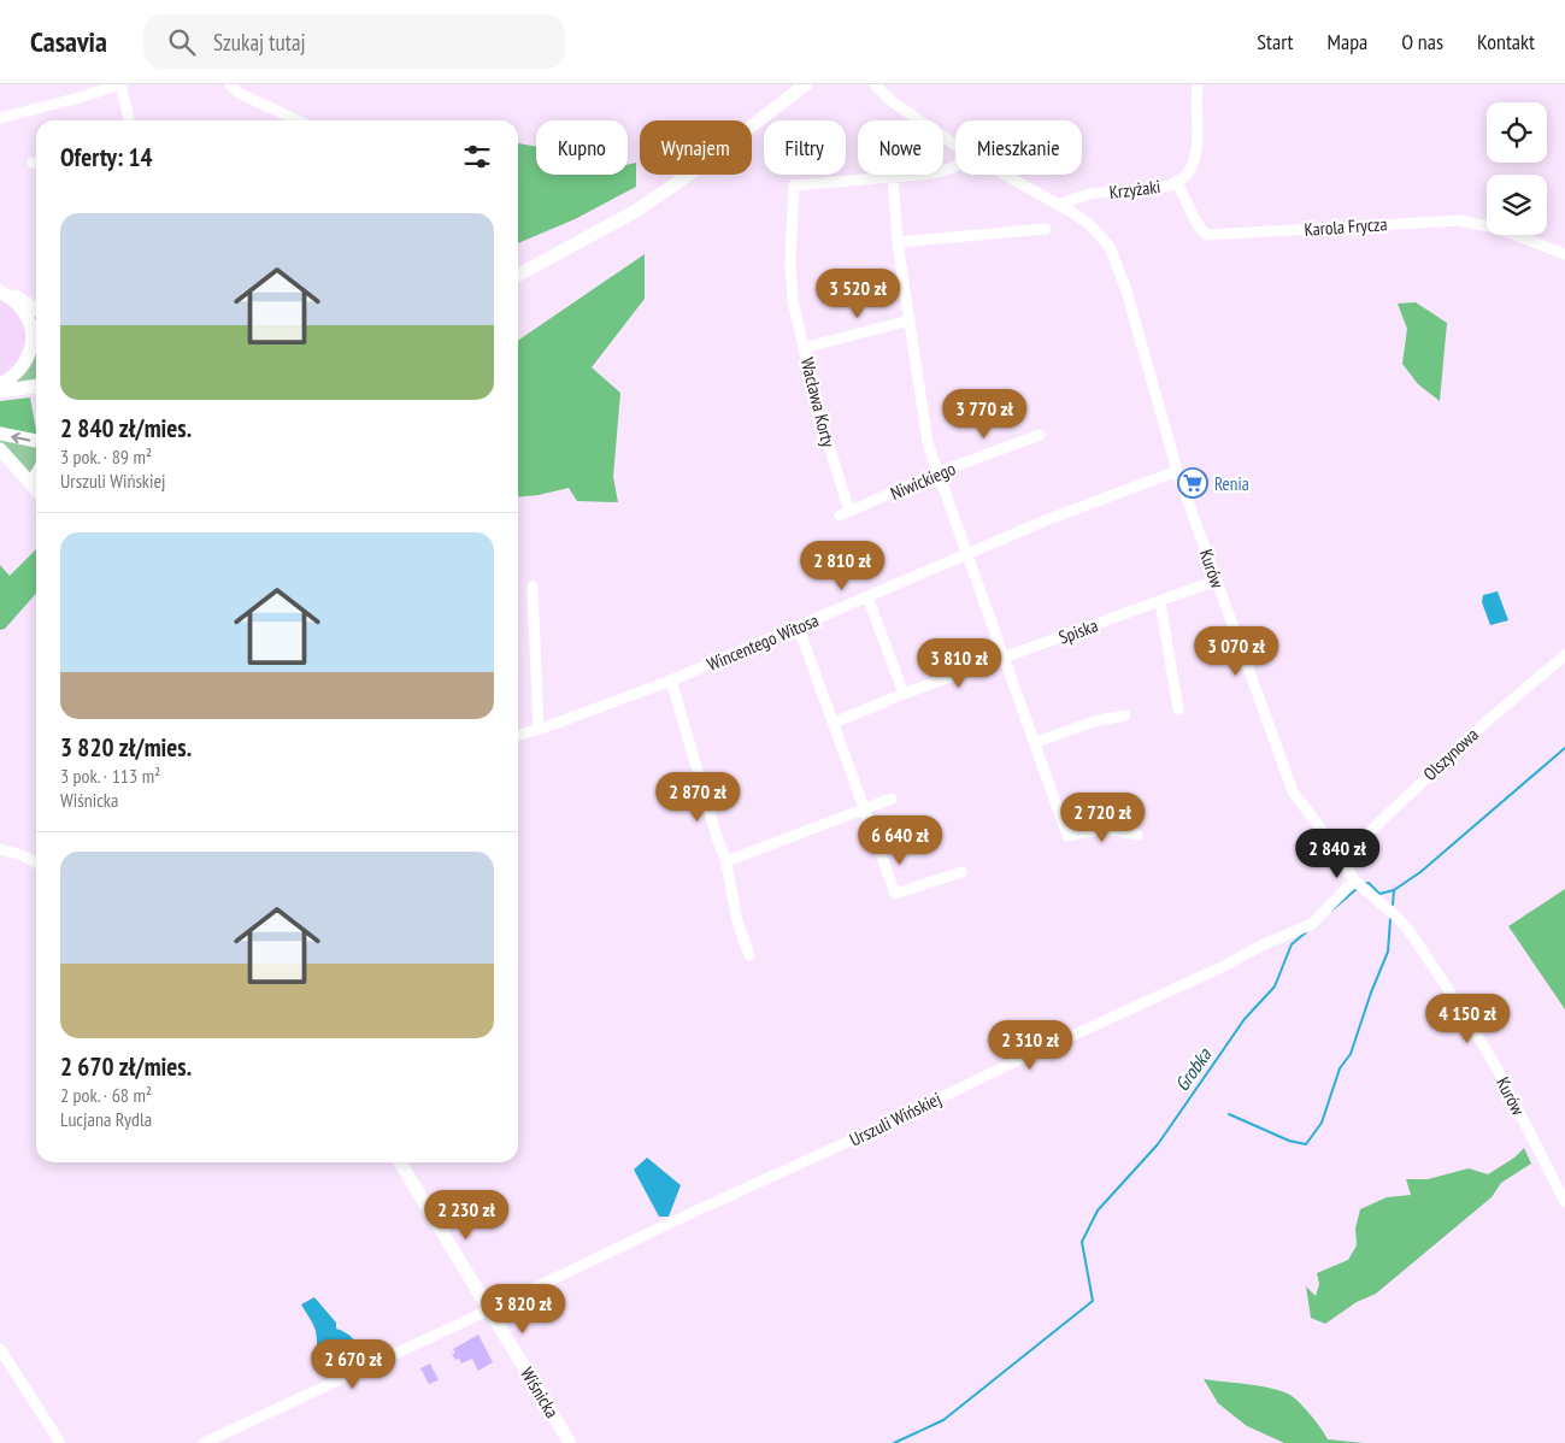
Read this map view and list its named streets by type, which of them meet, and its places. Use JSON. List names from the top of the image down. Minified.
{"streets":{"main road":["Wiśnicka"],"street":["Krzyżaki","Karola Frycza","Wacława Korty","Niwickiego","Kurów","Spiska","Wincentego Witosa","Olszynowa","Urszuli Wińskiej"]},"crossings":[["Krzyżaki","Karola Frycza"],["Krzyżaki","Kurów"],["Wacława Korty","Niwickiego"],["Kurów","Spiska"],["Kurów","Wincentego Witosa"],["Kurów","Olszynowa"],["Kurów","Urszuli Wińskiej"],["Urszuli Wińskiej","Wiśnicka"]],"water":["Grobka"],"places":{"supermarket":["Renia"]},"page":{"header":"Casavia","search":"Szukaj tutaj","nav":["Start","Mapa","O nas","Kontakt"],"chip":["Kupno","Wynajem","Filtry","Nowe","Mieszkanie"],"heading":"Oferty: 14","list":[{"name":"2 840 zł/mies.","note":"3 pok. · 89 m² · Urszuli Wińskiej"},{"name":"3 820 zł/mies.","note":"3 pok. · 113 m² · Wiśnicka"},{"name":"2 670 zł/mies.","note":"2 pok. · 68 m² · Lucjana Rydla"}],"price":["3 520 zł","3 770 zł","2 810 zł","3 070 zł","3 810 zł","2 870 zł","2 720 zł","6 640 zł","2 840 zł","4 150 zł","2 310 zł","2 230 zł","3 820 zł","2 670 zł"]}}
